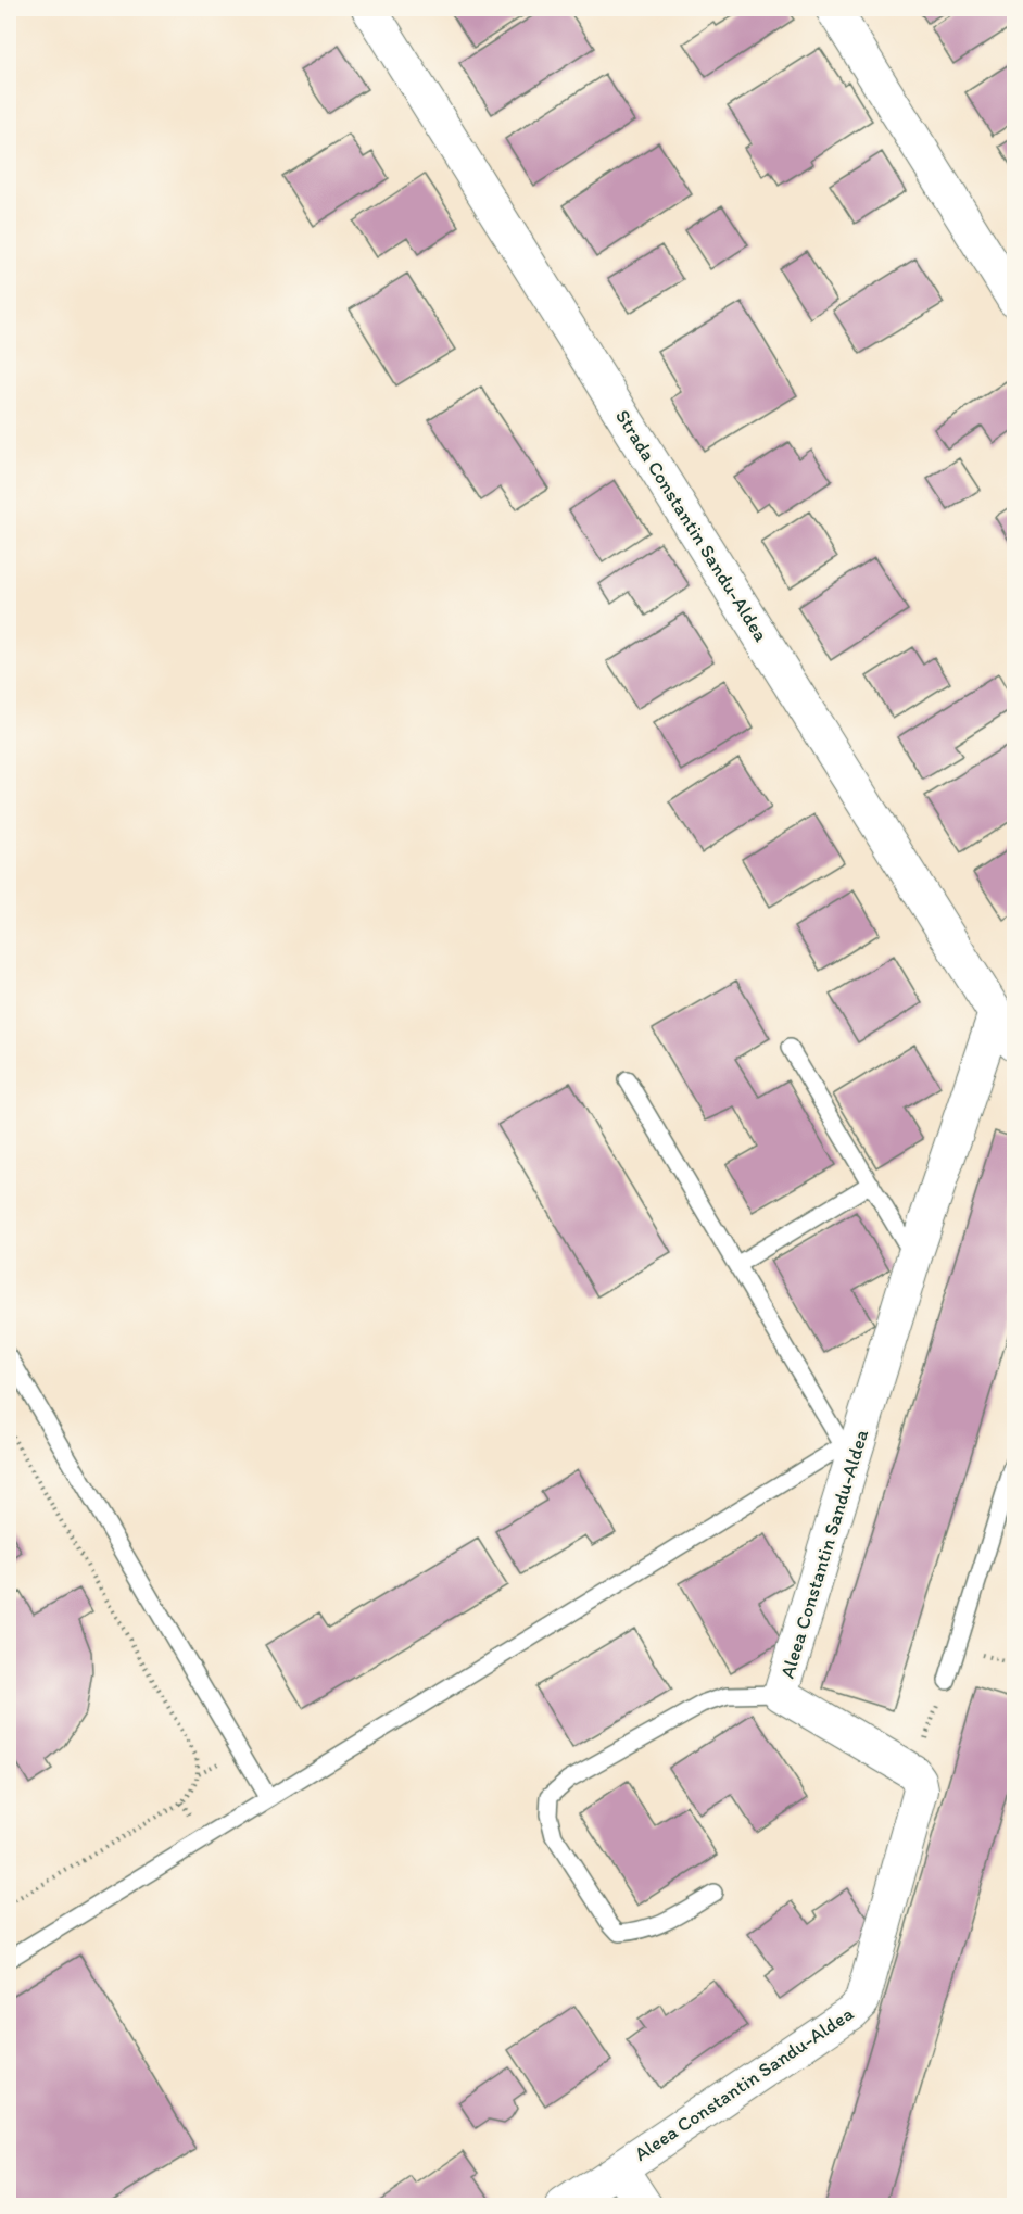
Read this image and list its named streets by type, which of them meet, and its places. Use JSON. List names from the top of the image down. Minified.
{"streets":{"street":["Strada Constantin Sandu-Aldea","Aleea Constantin Sandu-Aldea"]},"crossings":[["Strada Constantin Sandu-Aldea","Aleea Constantin Sandu-Aldea"]]}
